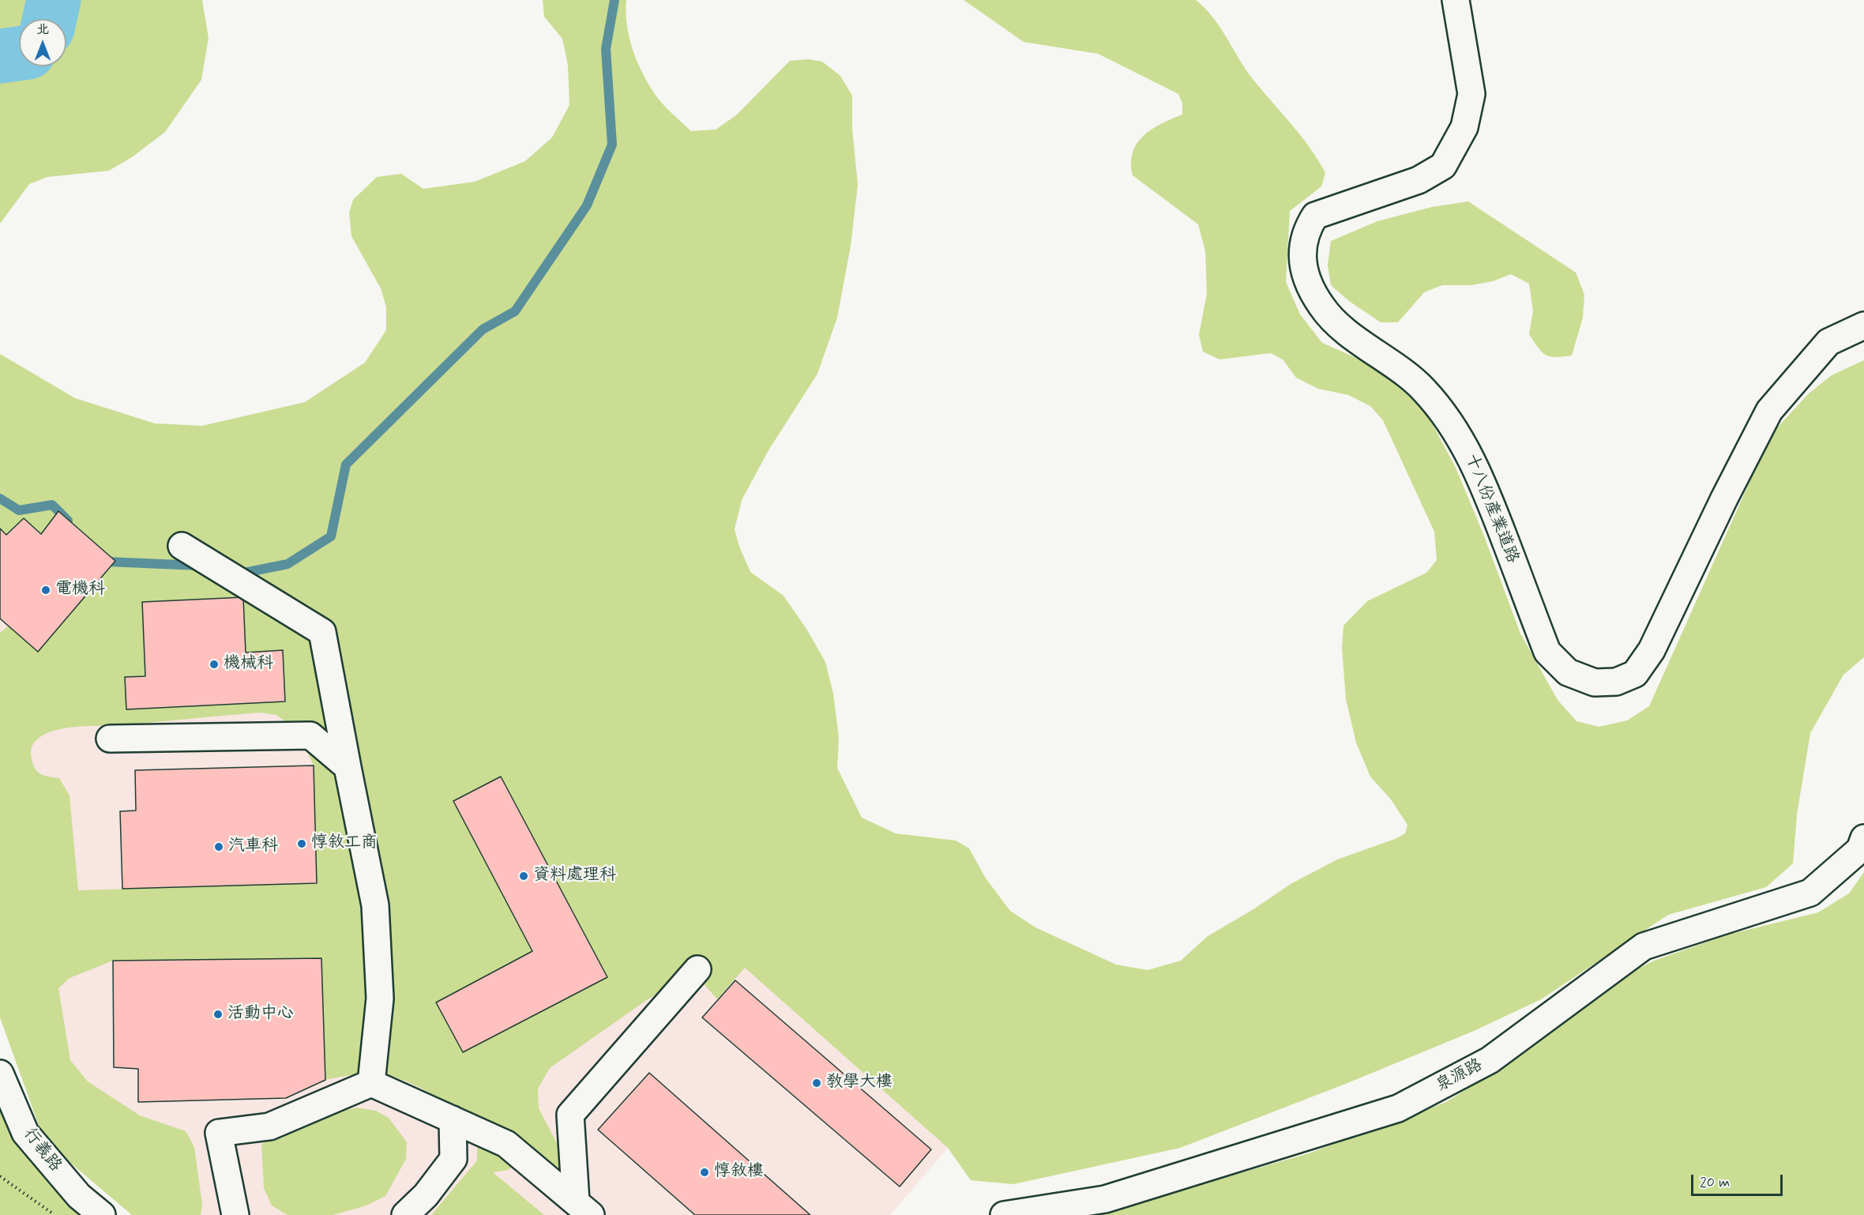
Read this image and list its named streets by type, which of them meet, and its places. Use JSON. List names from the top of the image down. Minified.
{"streets":{"street":["十八份產業道路","泉源路","行義路"]},"places":["電機科","機械科","惇敘工商","汽車科","資料處理科","活動中心","教學大樓","惇敘樓"],"scale_bar":"20 m","north":"top"}
